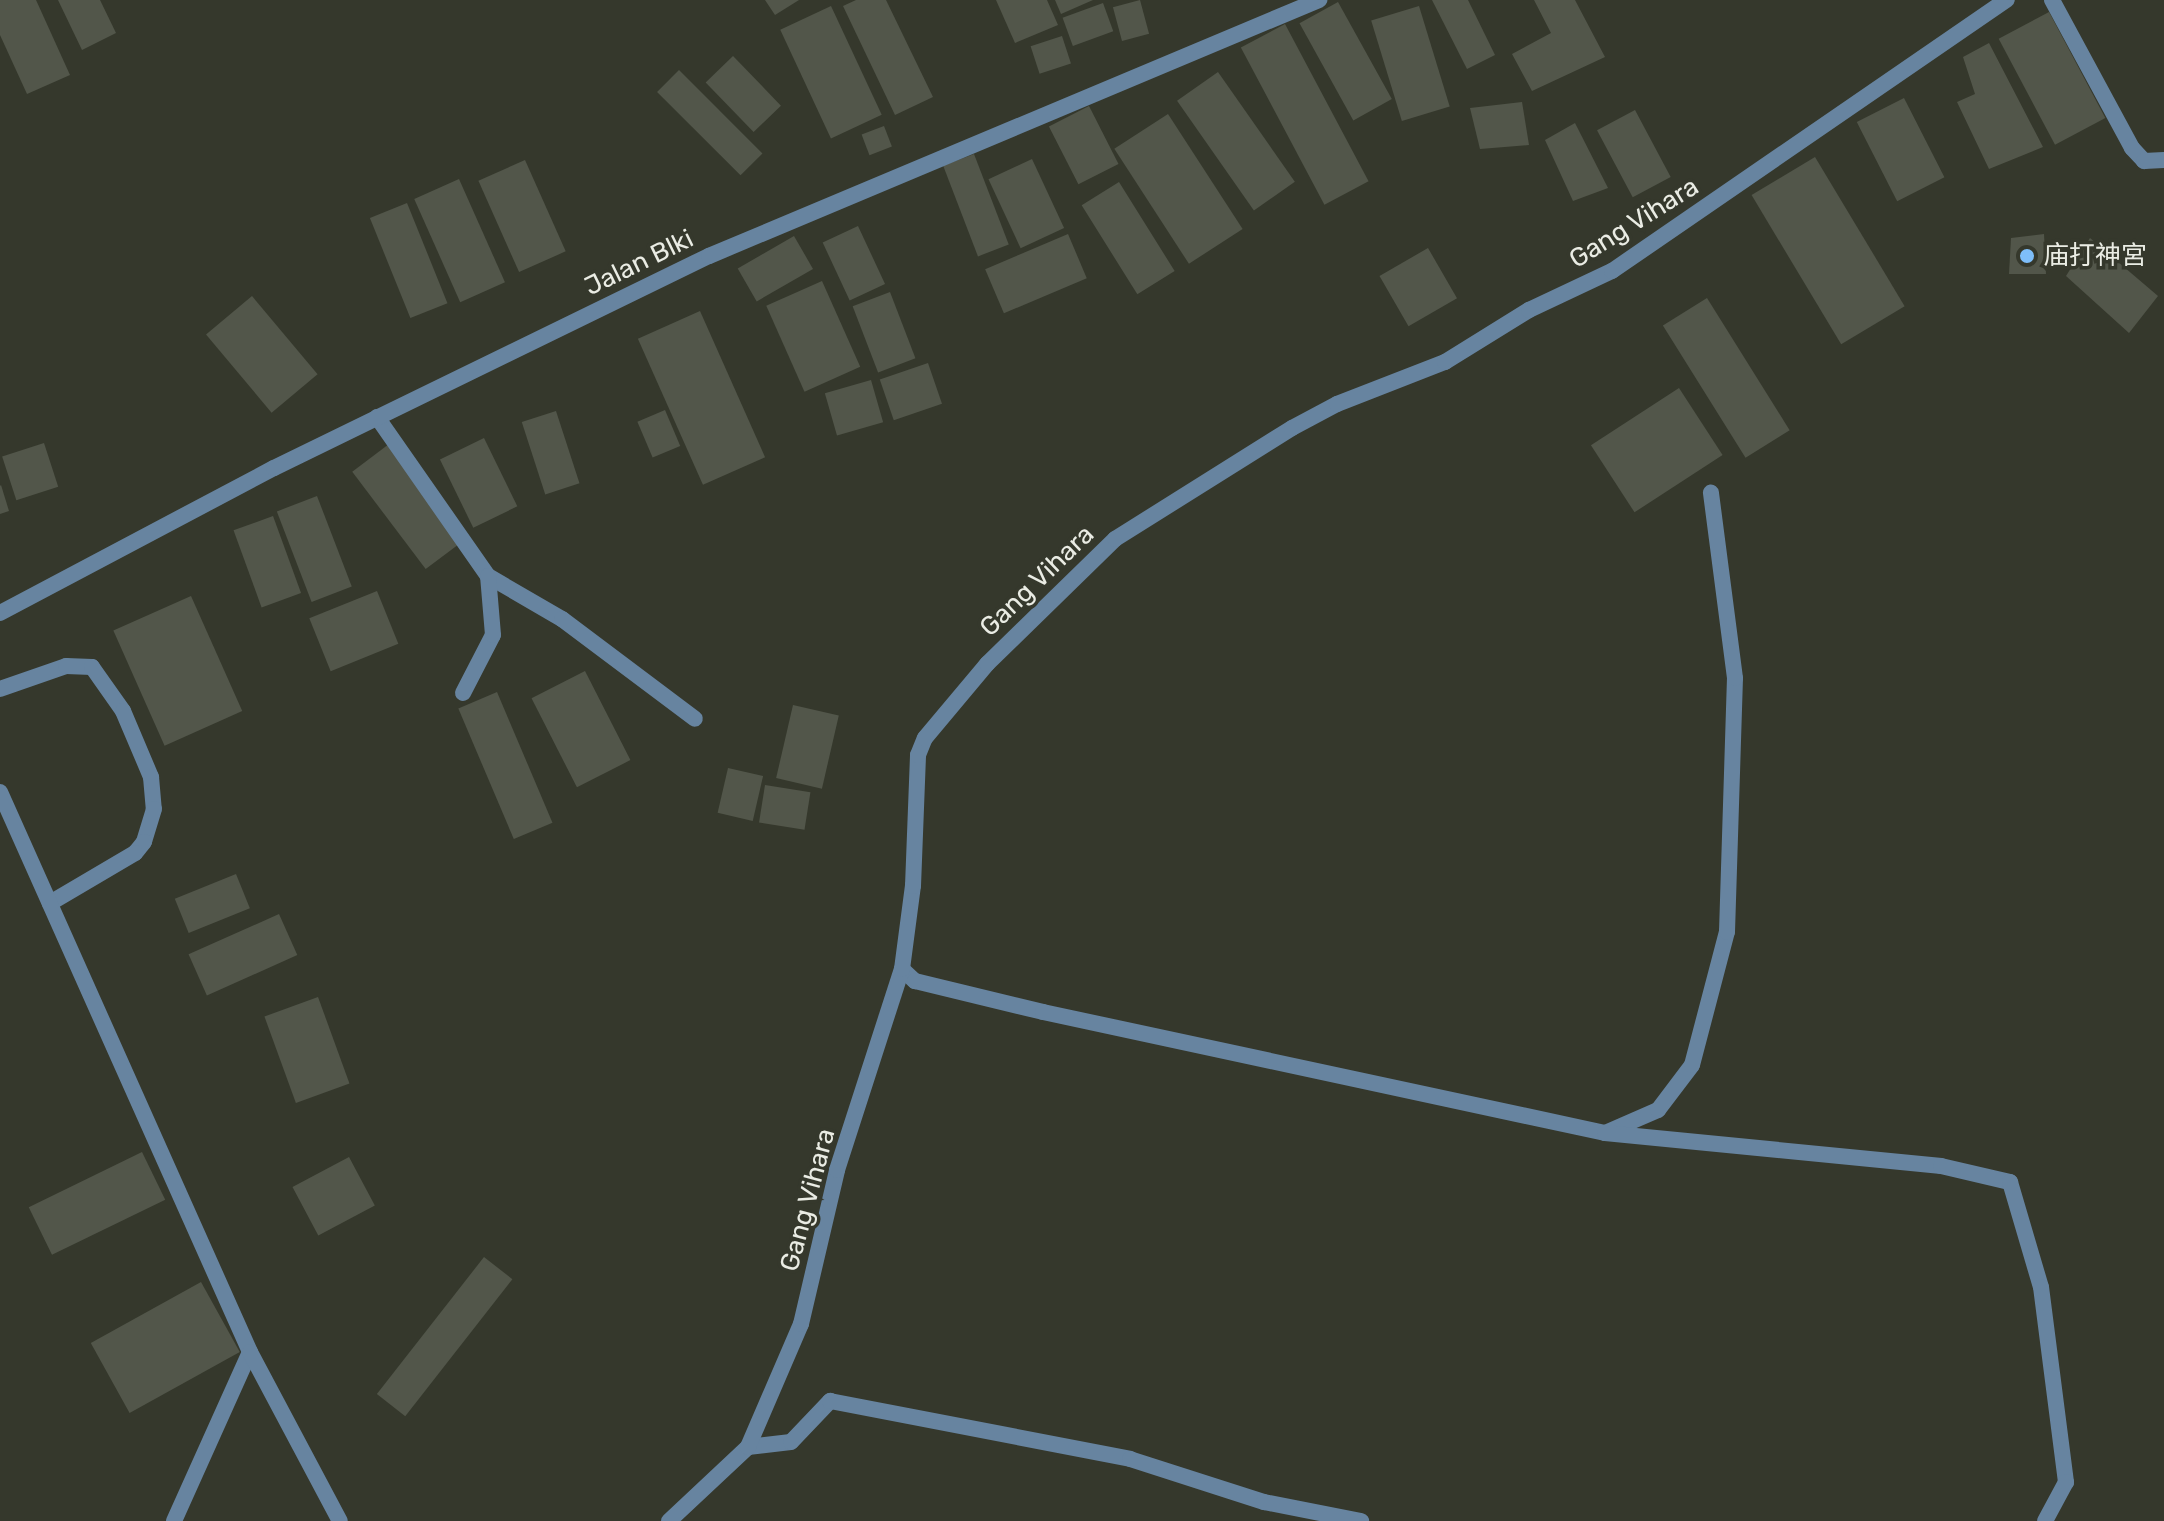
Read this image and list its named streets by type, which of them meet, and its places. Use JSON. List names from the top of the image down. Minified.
{"streets":{"street":["Gang Vihara","Jalan Blki"]},"places":["庙打神宮"]}
